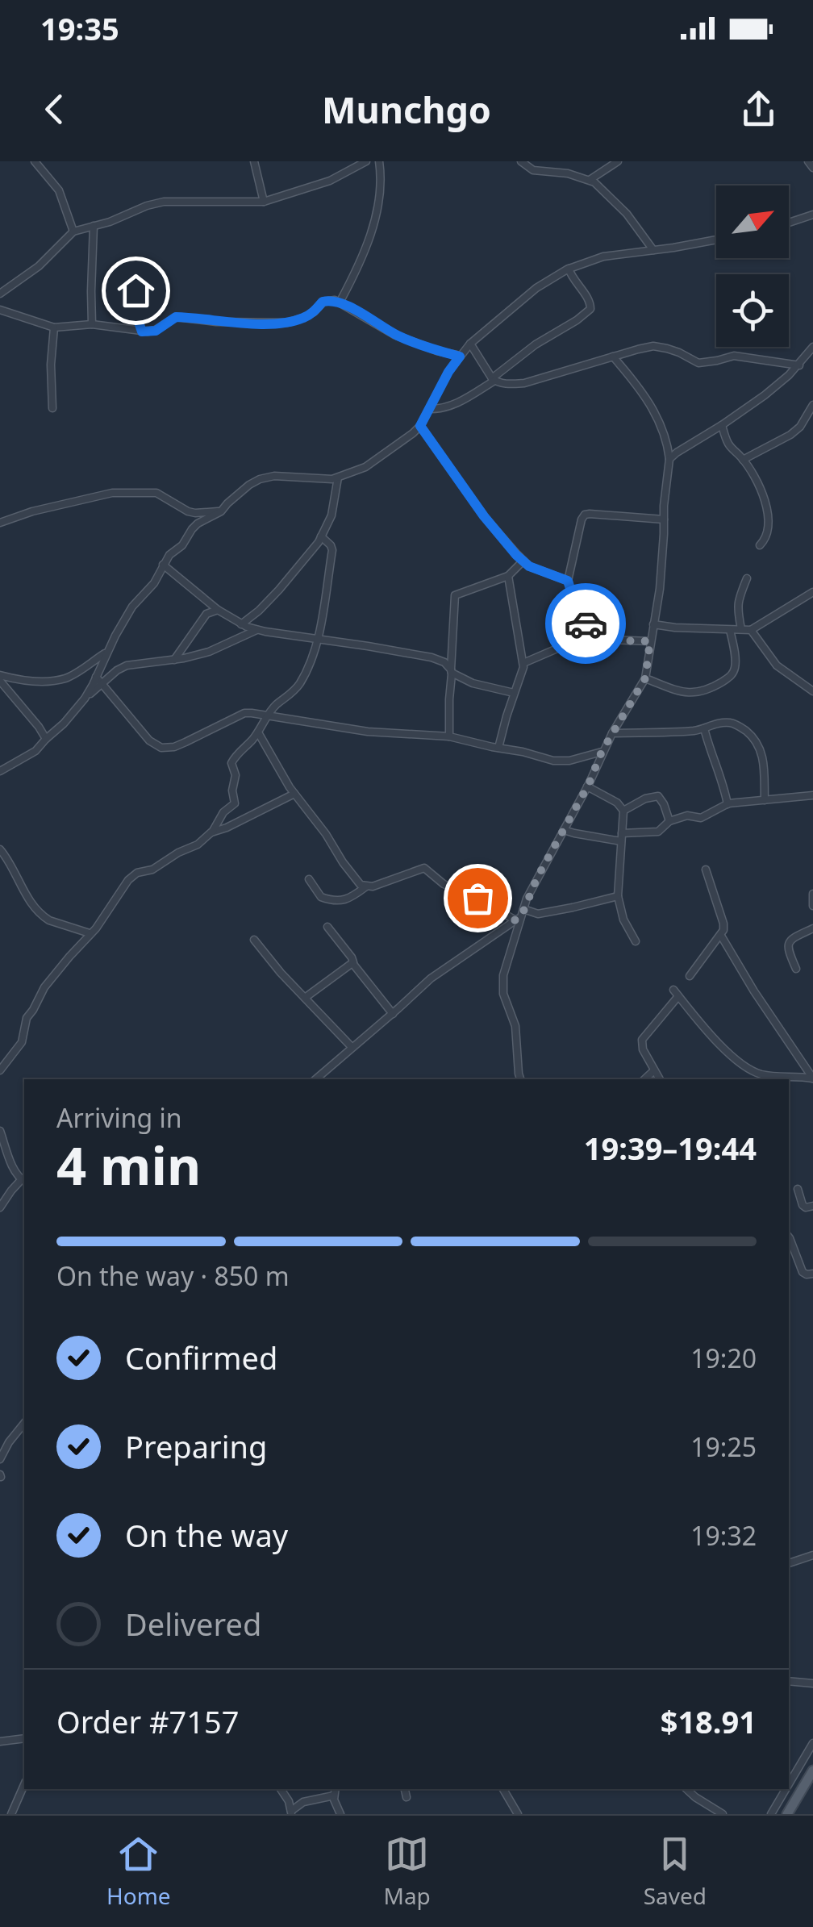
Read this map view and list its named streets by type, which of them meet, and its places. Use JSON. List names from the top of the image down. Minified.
{"north":"top right","page":{"status":"19:35","header":"Munchgo","heading":["4 min","Arriving in","19:39–19:44"],"panel":["Order #7157","$18.91"],"bar":"On the way · 850 m","list":[["Confirmed","19:20"],["Preparing","19:25"],["On the way","19:32"],"Delivered"],"tabs":["Home","Map","Saved"]}}
